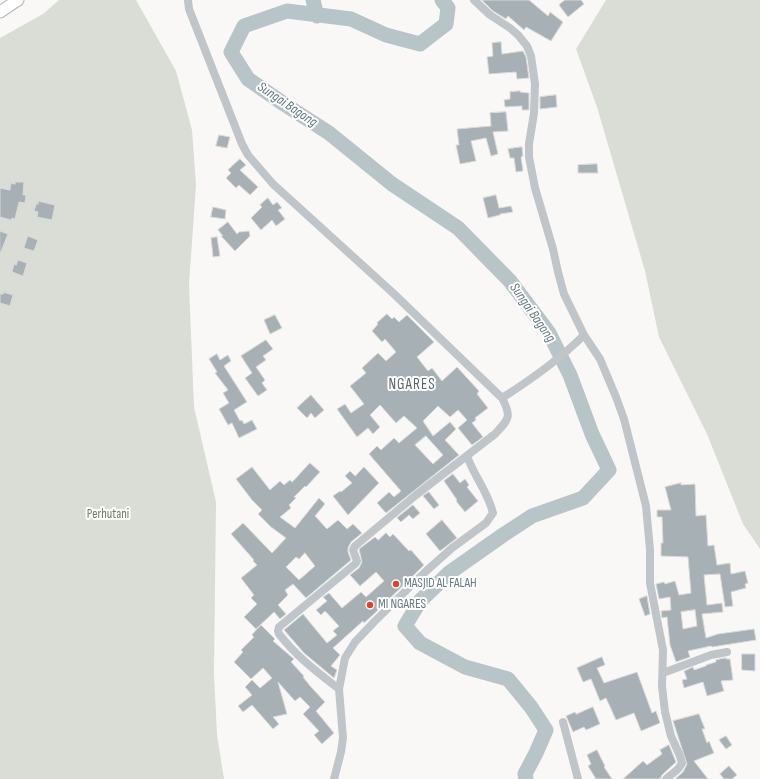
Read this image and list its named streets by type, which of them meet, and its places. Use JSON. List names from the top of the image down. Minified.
{"districts":["NGARES"],"water":["Sungai Bagong"],"parks":["Perhutani"],"places":["MASJID AL FALAH","MI NGARES"]}
